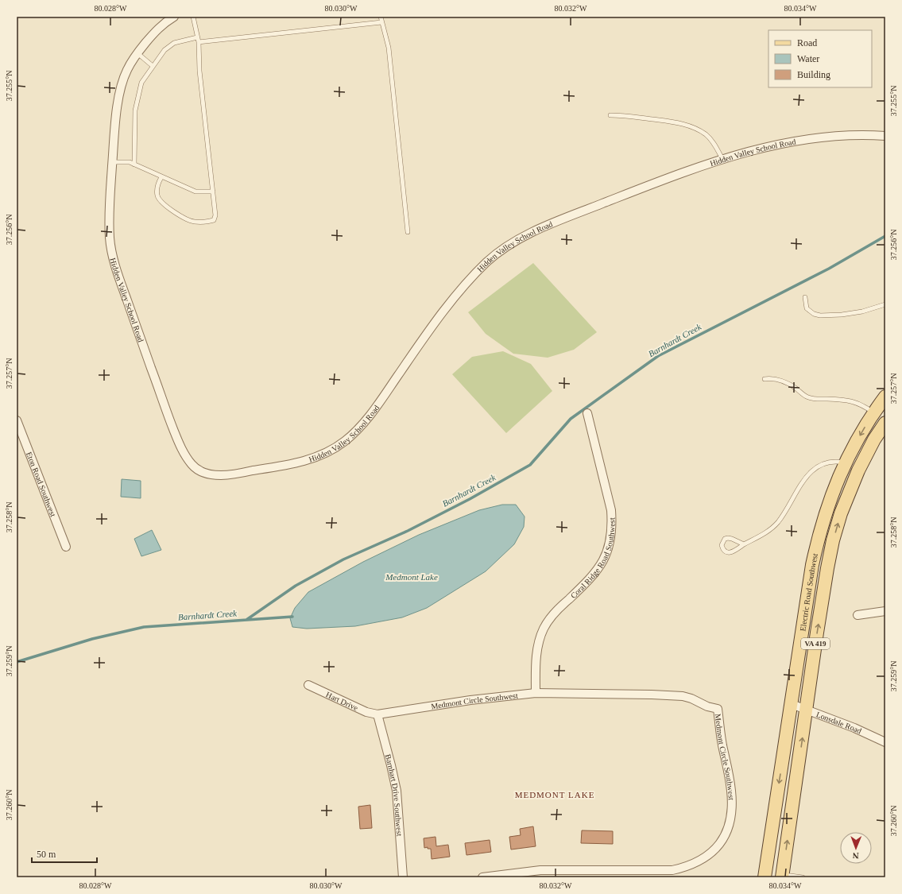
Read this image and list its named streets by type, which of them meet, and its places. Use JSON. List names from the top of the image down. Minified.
{"streets":{"main road":["Electric Road Southwest","VA 419"],"street":["Hidden Valley School Road","Eton Road Southwest","Coral Ridge Road Southwest","Medmont Circle Southwest","Hart Drive","Lonsdale Road","Barnhart Drive Southwest"]},"crossings":[["Coral Ridge Road Southwest","Medmont Circle Southwest"],["Electric Road Southwest","Lonsdale Road"],["Medmont Circle Southwest","Hart Drive"],["Medmont Circle Southwest","Barnhart Drive Southwest"],["Hart Drive","Barnhart Drive Southwest"]],"districts":["MEDMONT LAKE"],"water":["Barnhardt Creek","Medmont Lake"],"legend":["Road","Water","Building"],"scale_bar":"50 m","north":"bottom","coordinates":["80.028°W","80.030°W","80.032°W","80.034°W","37.255°N","37.256°N","37.257°N","37.258°N","37.259°N","37.260°N"]}
